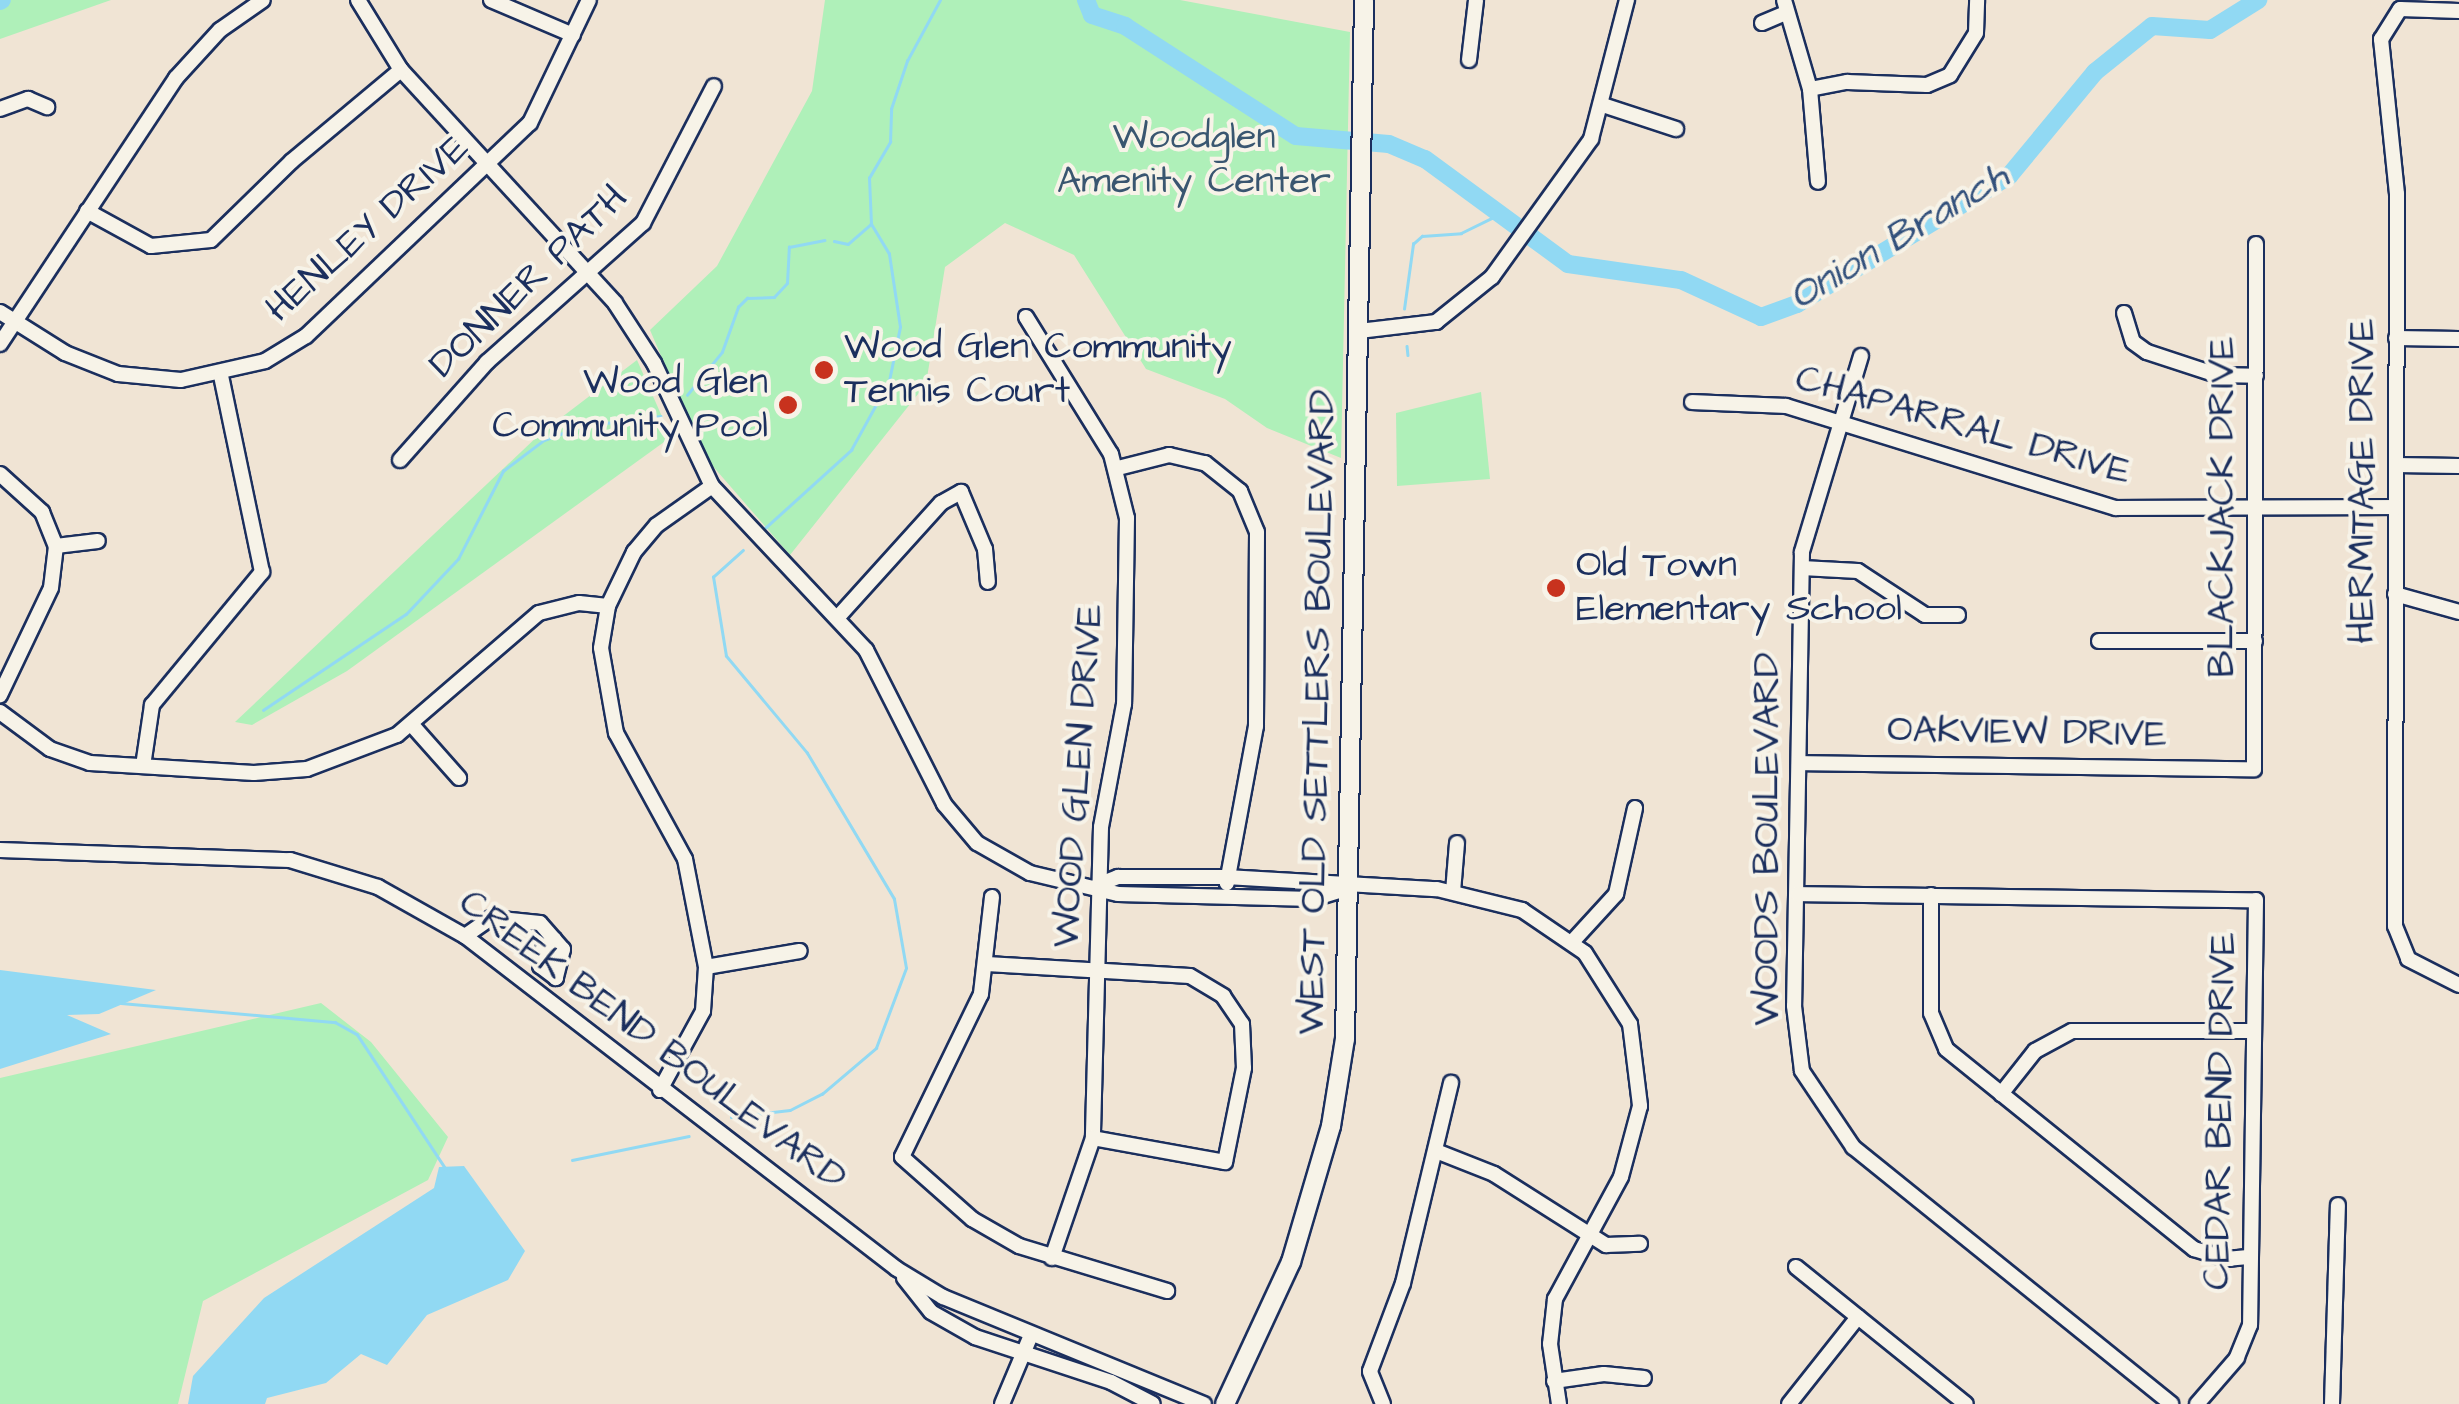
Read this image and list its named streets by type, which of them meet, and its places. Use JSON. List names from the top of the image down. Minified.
{"streets":{"main road":["WEST OLD SETTLERS BOULEVARD"],"street":["HENLEY DRIVE","DONNER PATH","CHAPARRAL DRIVE","HERMITAGE DRIVE","BLACKJACK DRIVE","OAKVIEW DRIVE","WOOD GLEN DRIVE","WOODS BOULEVARD","CREEK BEND BOULEVARD","CEDAR BEND DRIVE"]},"crossings":[["CHAPARRAL DRIVE","HERMITAGE DRIVE"],["CHAPARRAL DRIVE","BLACKJACK DRIVE"],["CHAPARRAL DRIVE","WOODS BOULEVARD"],["BLACKJACK DRIVE","OAKVIEW DRIVE"],["OAKVIEW DRIVE","WOODS BOULEVARD"],["WOODS BOULEVARD","CEDAR BEND DRIVE"]],"water":["Onion Branch"],"parks":["Woodglen Amenity Center"],"places":["Wood Glen Community Tennis Court","Wood Glen Community Pool","Old Town Elementary School"]}
